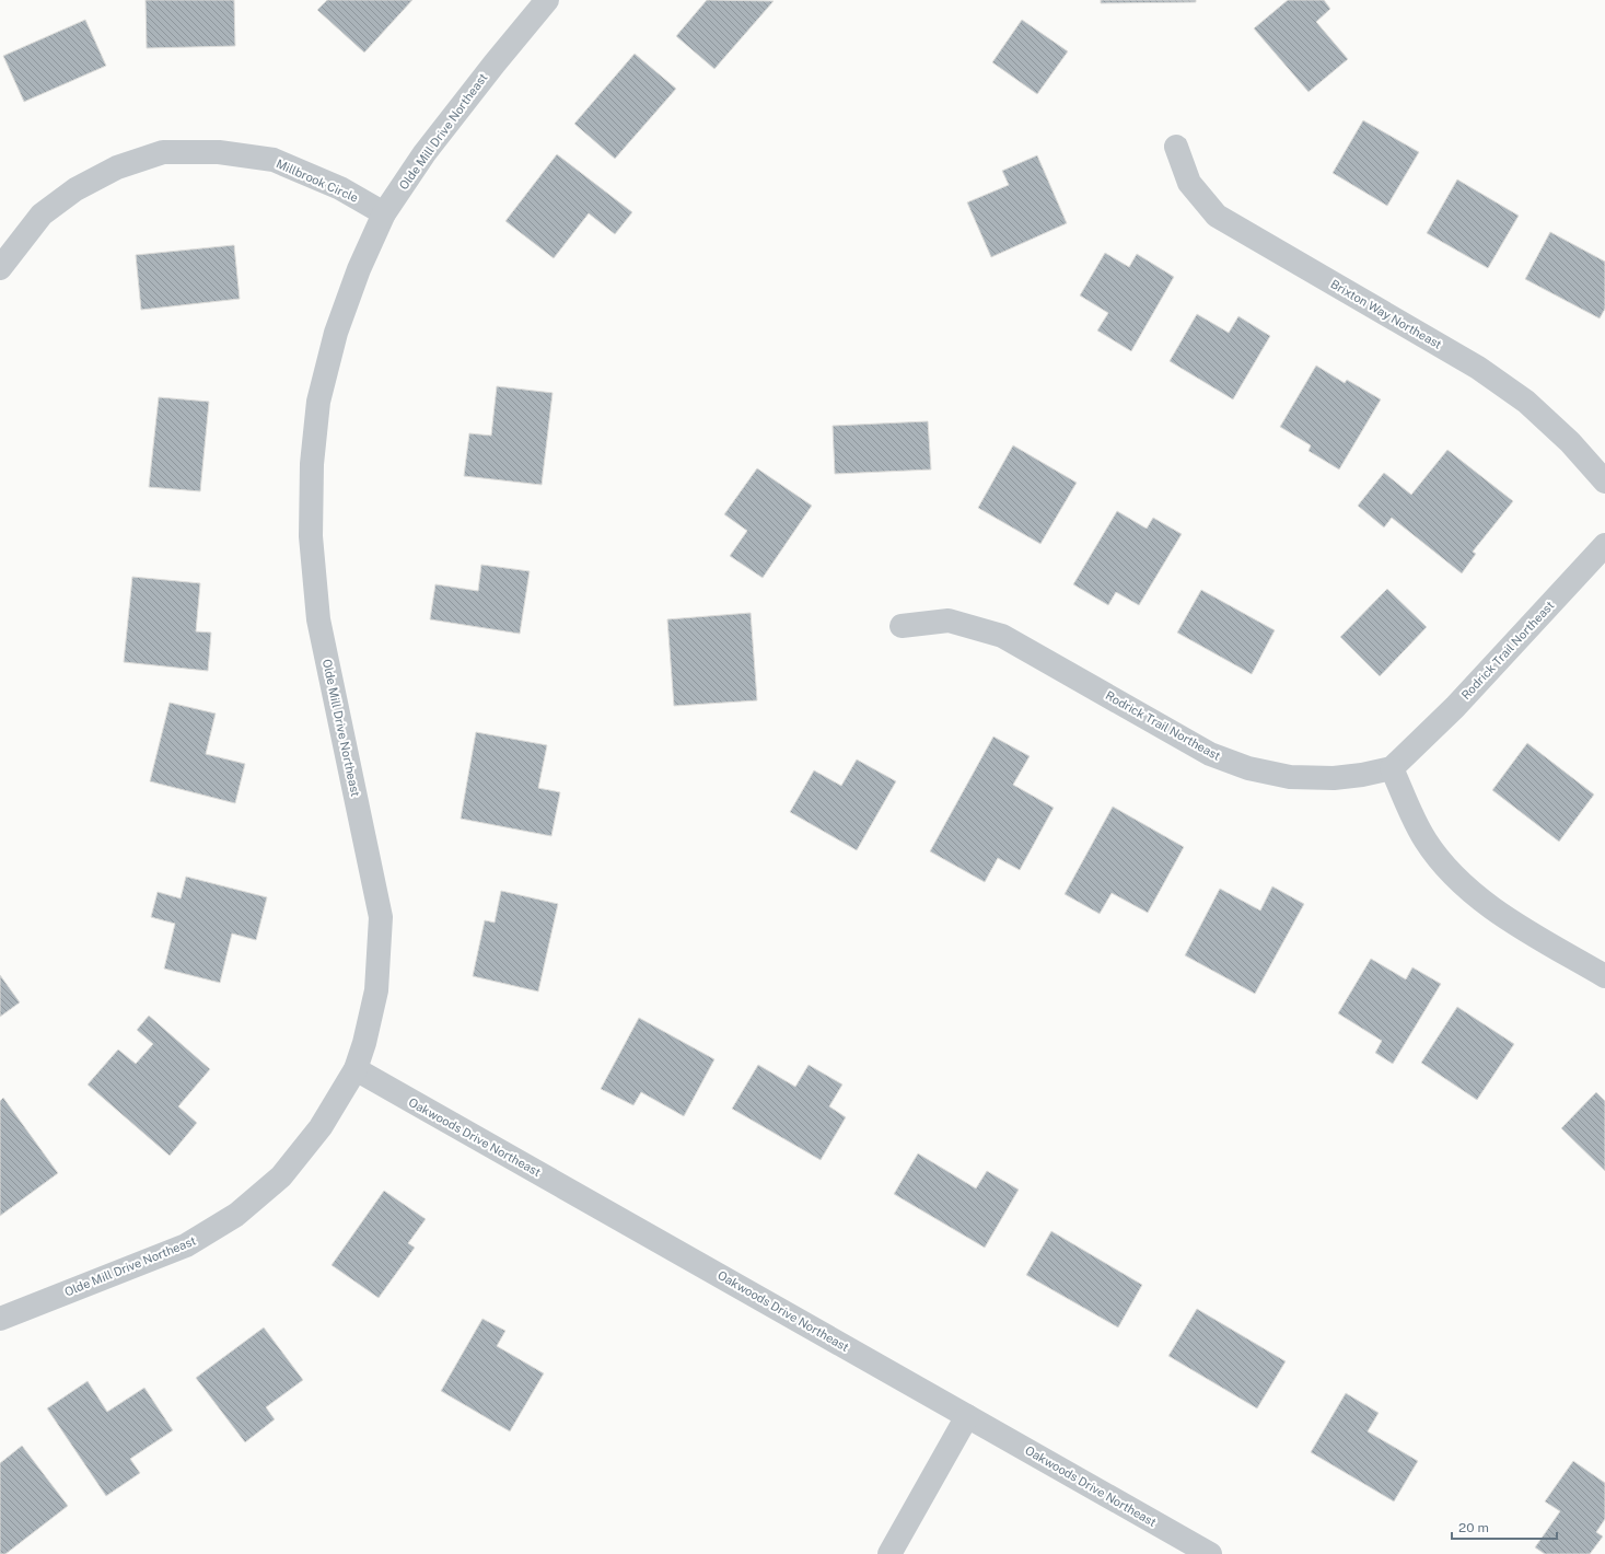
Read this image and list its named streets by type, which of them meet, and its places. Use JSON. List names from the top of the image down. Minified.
{"streets":{"street":["Olde Mill Drive Northeast","Millbrook Circle","Brixton Way Northeast","Rodrick Trail Northeast","Oakwoods Drive Northeast"]},"crossings":[["Olde Mill Drive Northeast","Millbrook Circle"],["Olde Mill Drive Northeast","Oakwoods Drive Northeast"]],"scale_bar":"20 m"}
